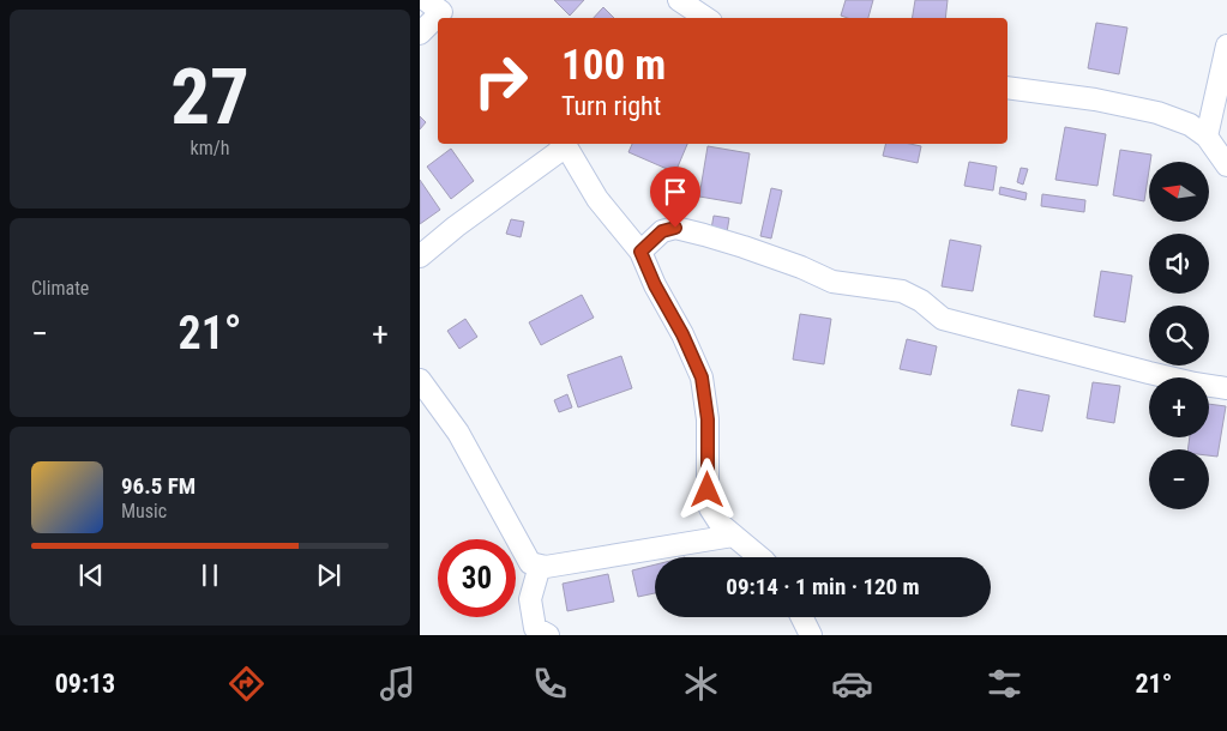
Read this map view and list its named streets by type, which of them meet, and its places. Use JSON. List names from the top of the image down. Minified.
{"north":"left","page":{"tile":[["27","km/h"],"Climate"],"turn":["100 m","Turn right"],"map_buttons":["+","−"],"heat":["−","21°","+"],"song":["96.5 FM","Music"],"limit":"30","trip":"09:14 · 1 min · 120 m","tabs":["09:13","21°"]}}
